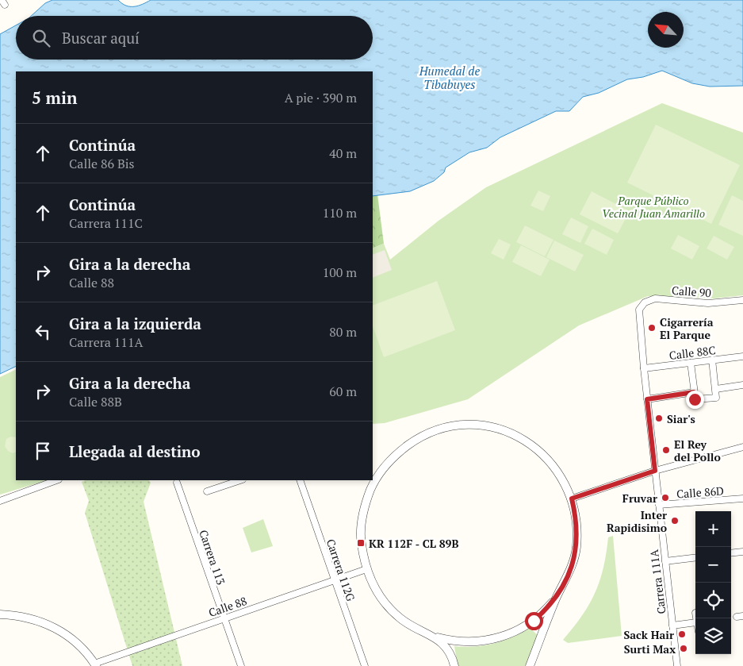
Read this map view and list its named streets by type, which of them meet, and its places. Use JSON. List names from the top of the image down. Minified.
{"streets":{"street":["Calle 90","Calle 88C","Calle 86D","Carrera 113","Carrera 112G","Carrera 111A","Calle 88"]},"crossings":[["Calle 90","Carrera 111A"],["Calle 88C","Carrera 111A"],["Calle 86D","Carrera 111A"],["Carrera 113","Calle 88"],["Carrera 112G","Calle 88"]],"water":["Humedal de Tibabuyes"],"parks":["Parque Público Vecinal Juan Amarillo"],"places":{"other":["Cigarrería El Parque","Siar's","El Rey del Pollo","Fruvar","Inter Rapidisimo","Sack Hair","Surti Max"],"transit":["KR 112F - CL 89B"]},"north":"top left","page":{"search":"Buscar aquí","heading":["5 min","A pie · 390 m"],"list":[["Continúa","Calle 86 Bis","40 m"],["Continúa","Carrera 111C","110 m"],["Gira a la derecha","Calle 88","100 m"],["Gira a la izquierda","Carrera 111A","80 m"],["Gira a la derecha","Calle 88B","60 m"],"Llegada al destino"],"map_buttons":["+","−"]}}
